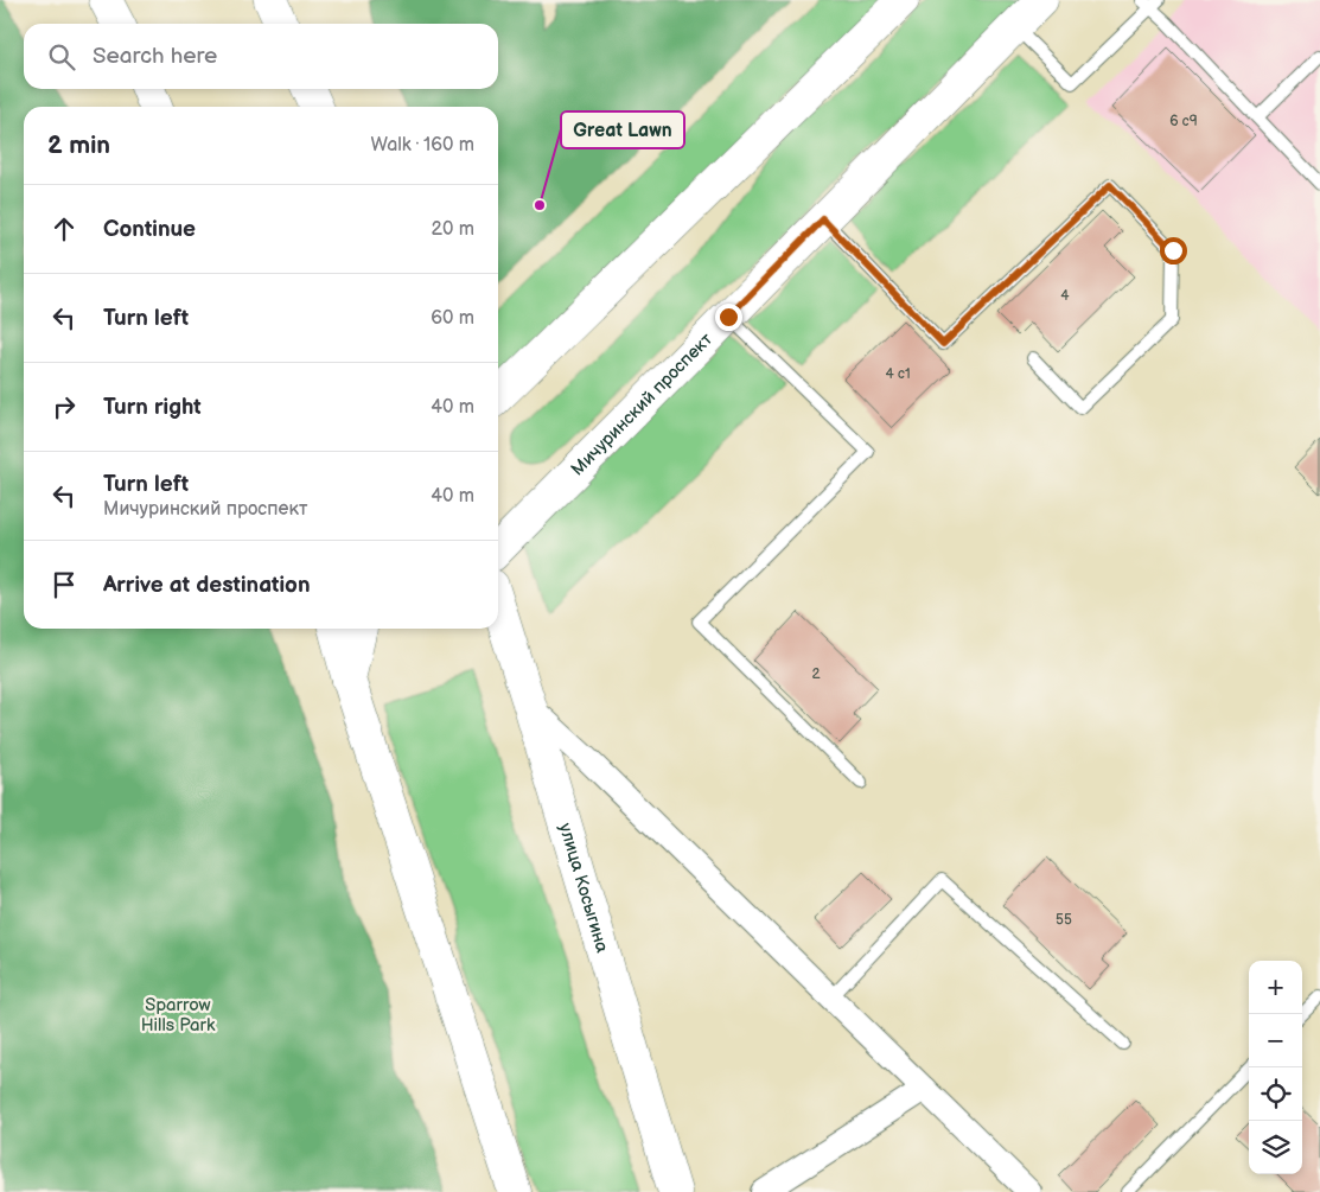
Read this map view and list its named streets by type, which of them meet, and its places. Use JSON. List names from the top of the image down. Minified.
{"streets":{"main road":["Мичуринский проспект","улица Косыгина"]},"parks":["Sparrow Hills Park"],"places":["Great Lawn"],"house_numbers":["6 с9","4","4 с1","2","55"],"page":{"search":"Search here","heading":["2 min","Walk · 160 m"],"list":[["Continue","20 m"],["Turn left","60 m"],["Turn right","40 m"],["Turn left","Мичуринский проспект","40 m"],"Arrive at destination"],"map_buttons":["+","−"]}}
